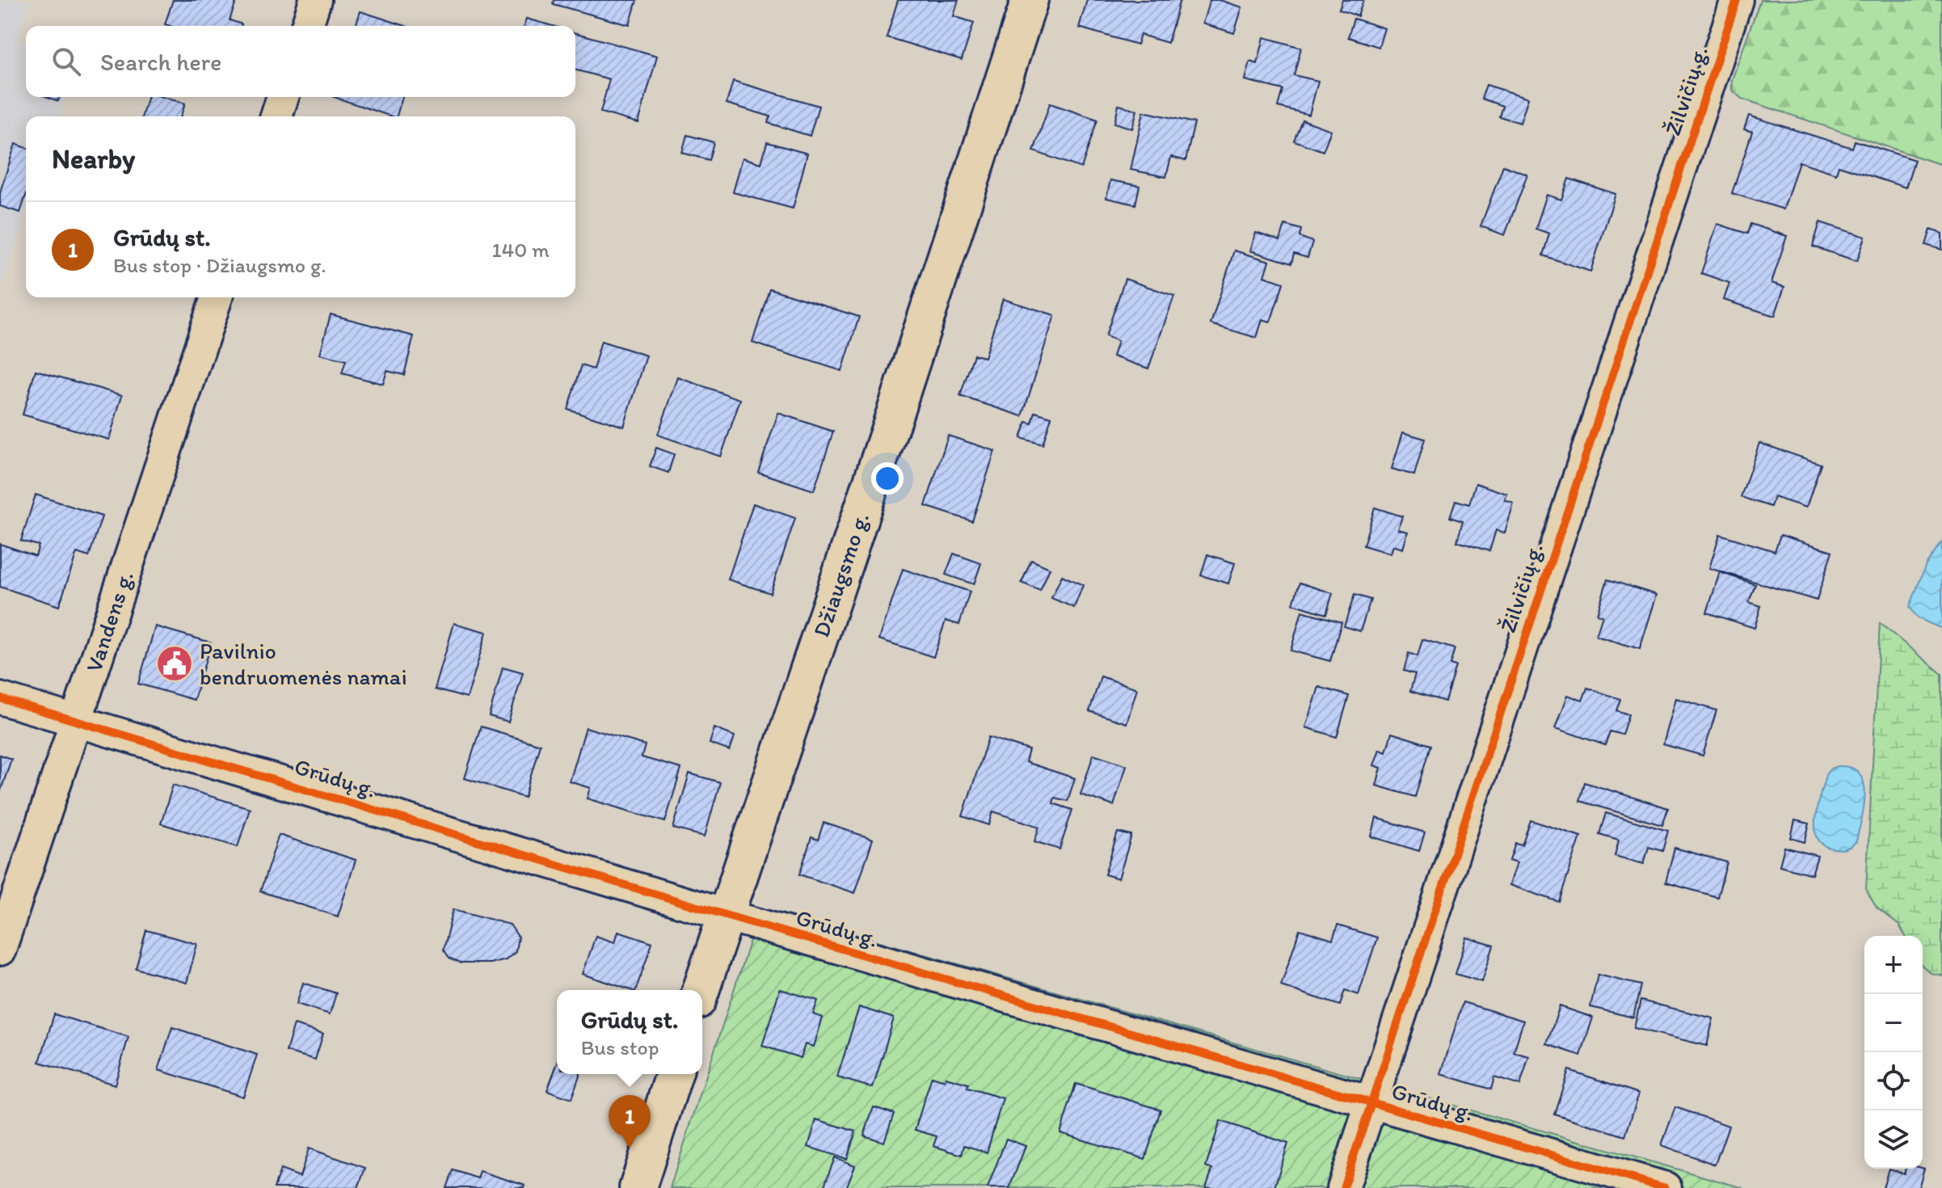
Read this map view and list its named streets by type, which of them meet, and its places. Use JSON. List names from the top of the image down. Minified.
{"streets":{"street":["Žilvičių g.","Džiaugsmo g.","Vandens g.","Grūdų g."]},"crossings":[["Žilvičių g.","Grūdų g."],["Džiaugsmo g.","Grūdų g."],["Vandens g.","Grūdų g."]],"places":{"public building":["Pavilnio bendruomenės namai"]},"page":{"search":"Search here","heading":"Nearby","list":[{"mark":"1","name":"Grūdų st.","note":"Bus stop · Džiaugsmo g.","value":"140 m"}],"map_buttons":["+","−"],"popup":["Grūdų st.","Bus stop"],"pins":"1"}}
